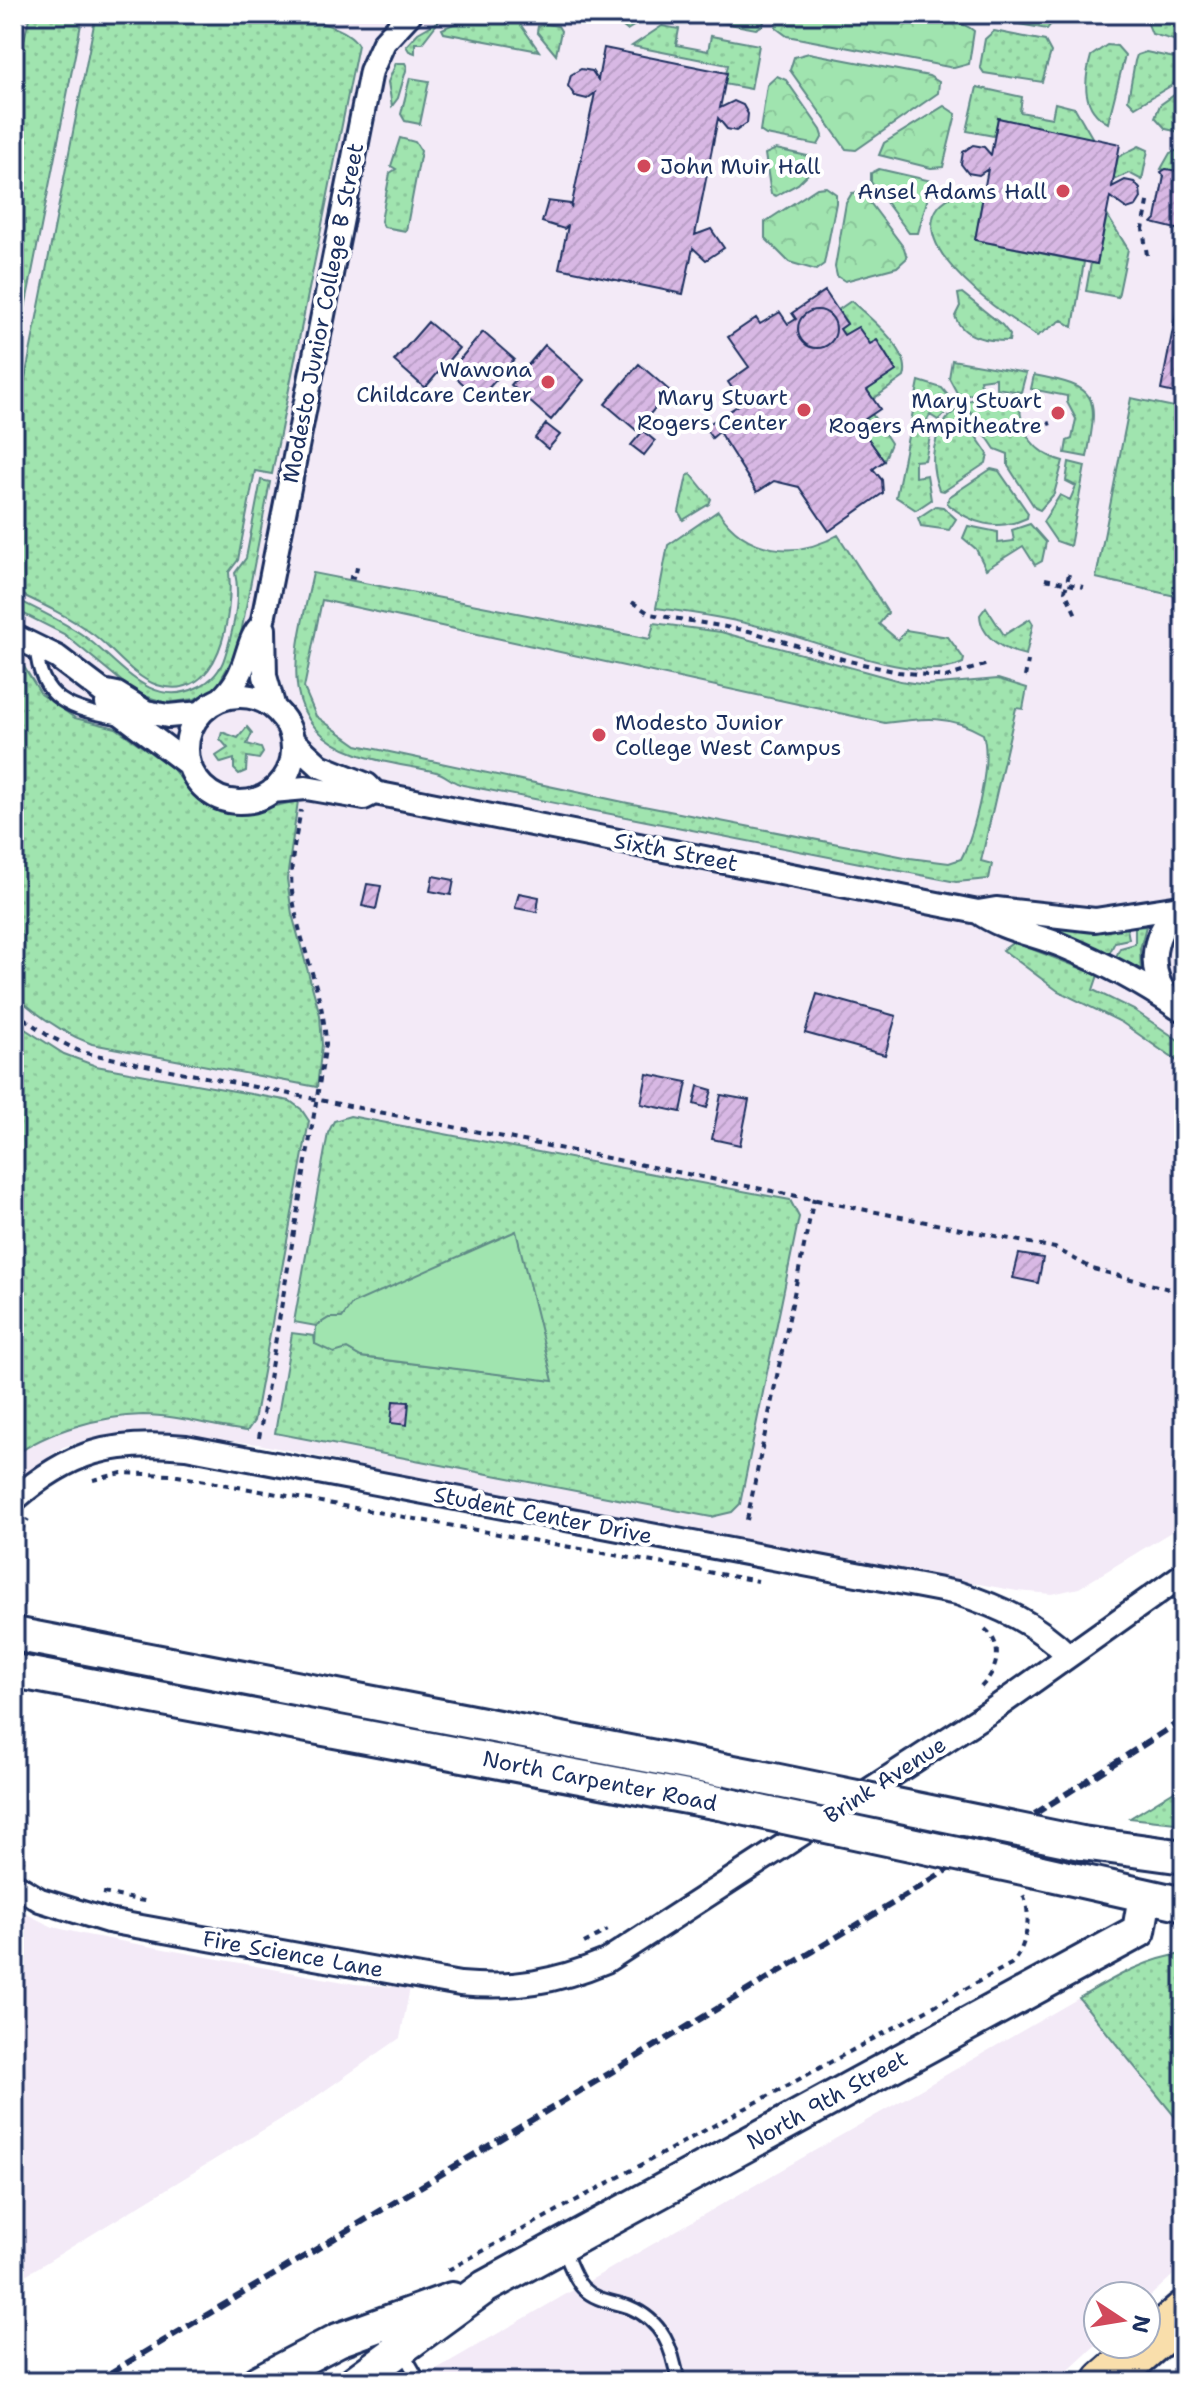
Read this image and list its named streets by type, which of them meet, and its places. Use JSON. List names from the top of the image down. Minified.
{"streets":{"main road":["North Carpenter Road","North 9th Street"],"street":["Modesto Junior College B Street","Sixth Street","Student Center Drive","Brink Avenue","Fire Science Lane"]},"crossings":[["Modesto Junior College B Street","Sixth Street"],["Student Center Drive","Brink Avenue"],["Brink Avenue","Fire Science Lane"],["North Carpenter Road","North 9th Street"]],"places":["John Muir Hall","Ansel Adams Hall","Wawona Childcare Center","Mary Stuart Rogers Center","Mary Stuart Rogers Ampitheatre","Modesto Junior College West Campus"],"north":"right"}
